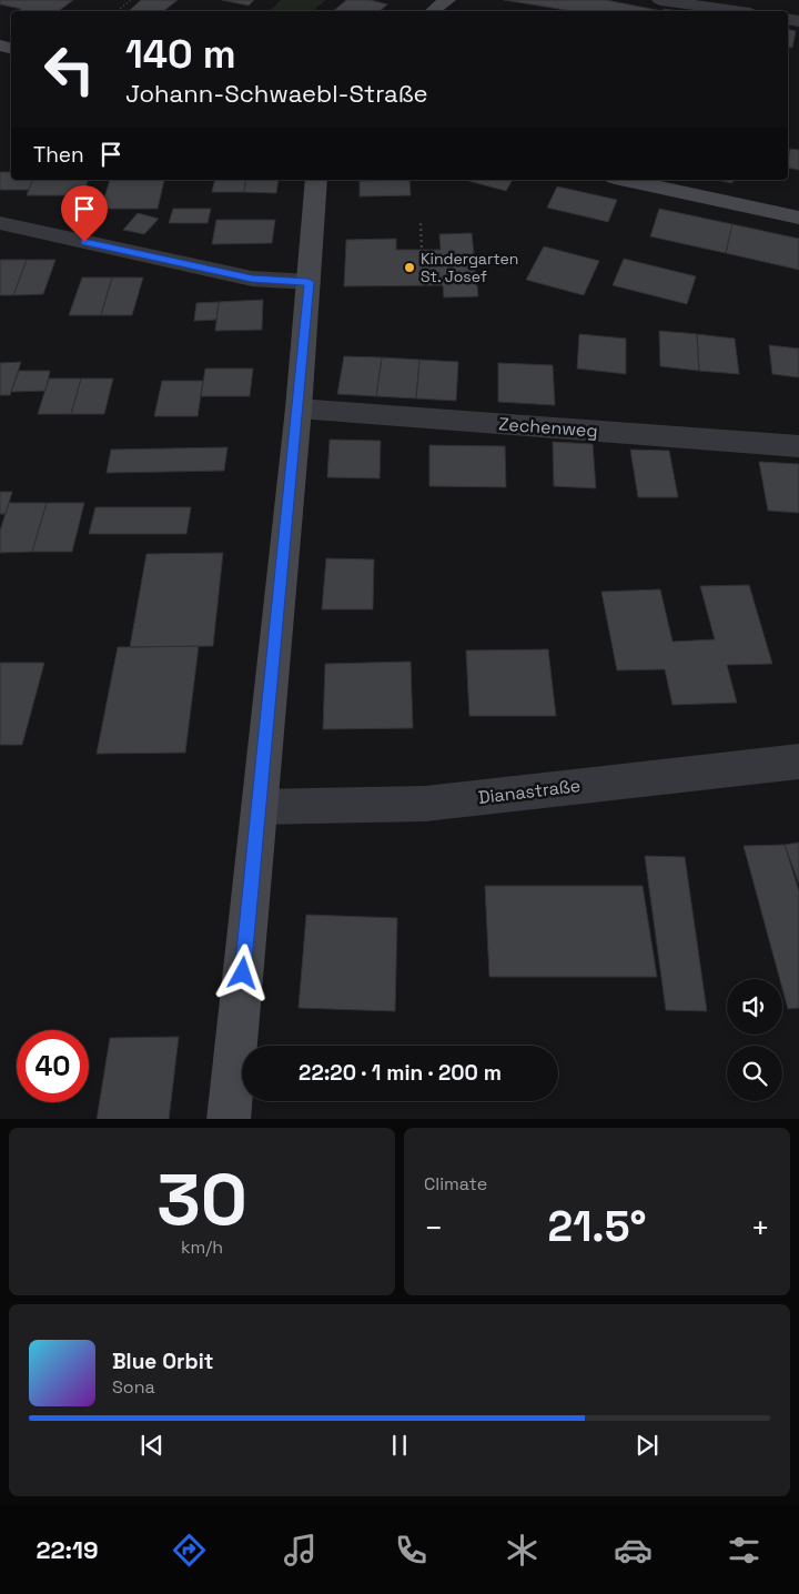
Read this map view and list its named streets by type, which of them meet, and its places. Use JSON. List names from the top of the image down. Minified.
{"streets":{"street":["Zechenweg","Dianastraße"]},"places":["Kindergarten St. Josef"],"page":{"turn":["140 m","Johann-Schwaebl-Straße"],"then":"Then","limit":"40","trip":"22:20 · 1 min · 200 m","tile":[["30","km/h"],"Climate"],"heat":["−","21.5°","+"],"song":["Blue Orbit","Sona"],"tabs":"22:19"}}
